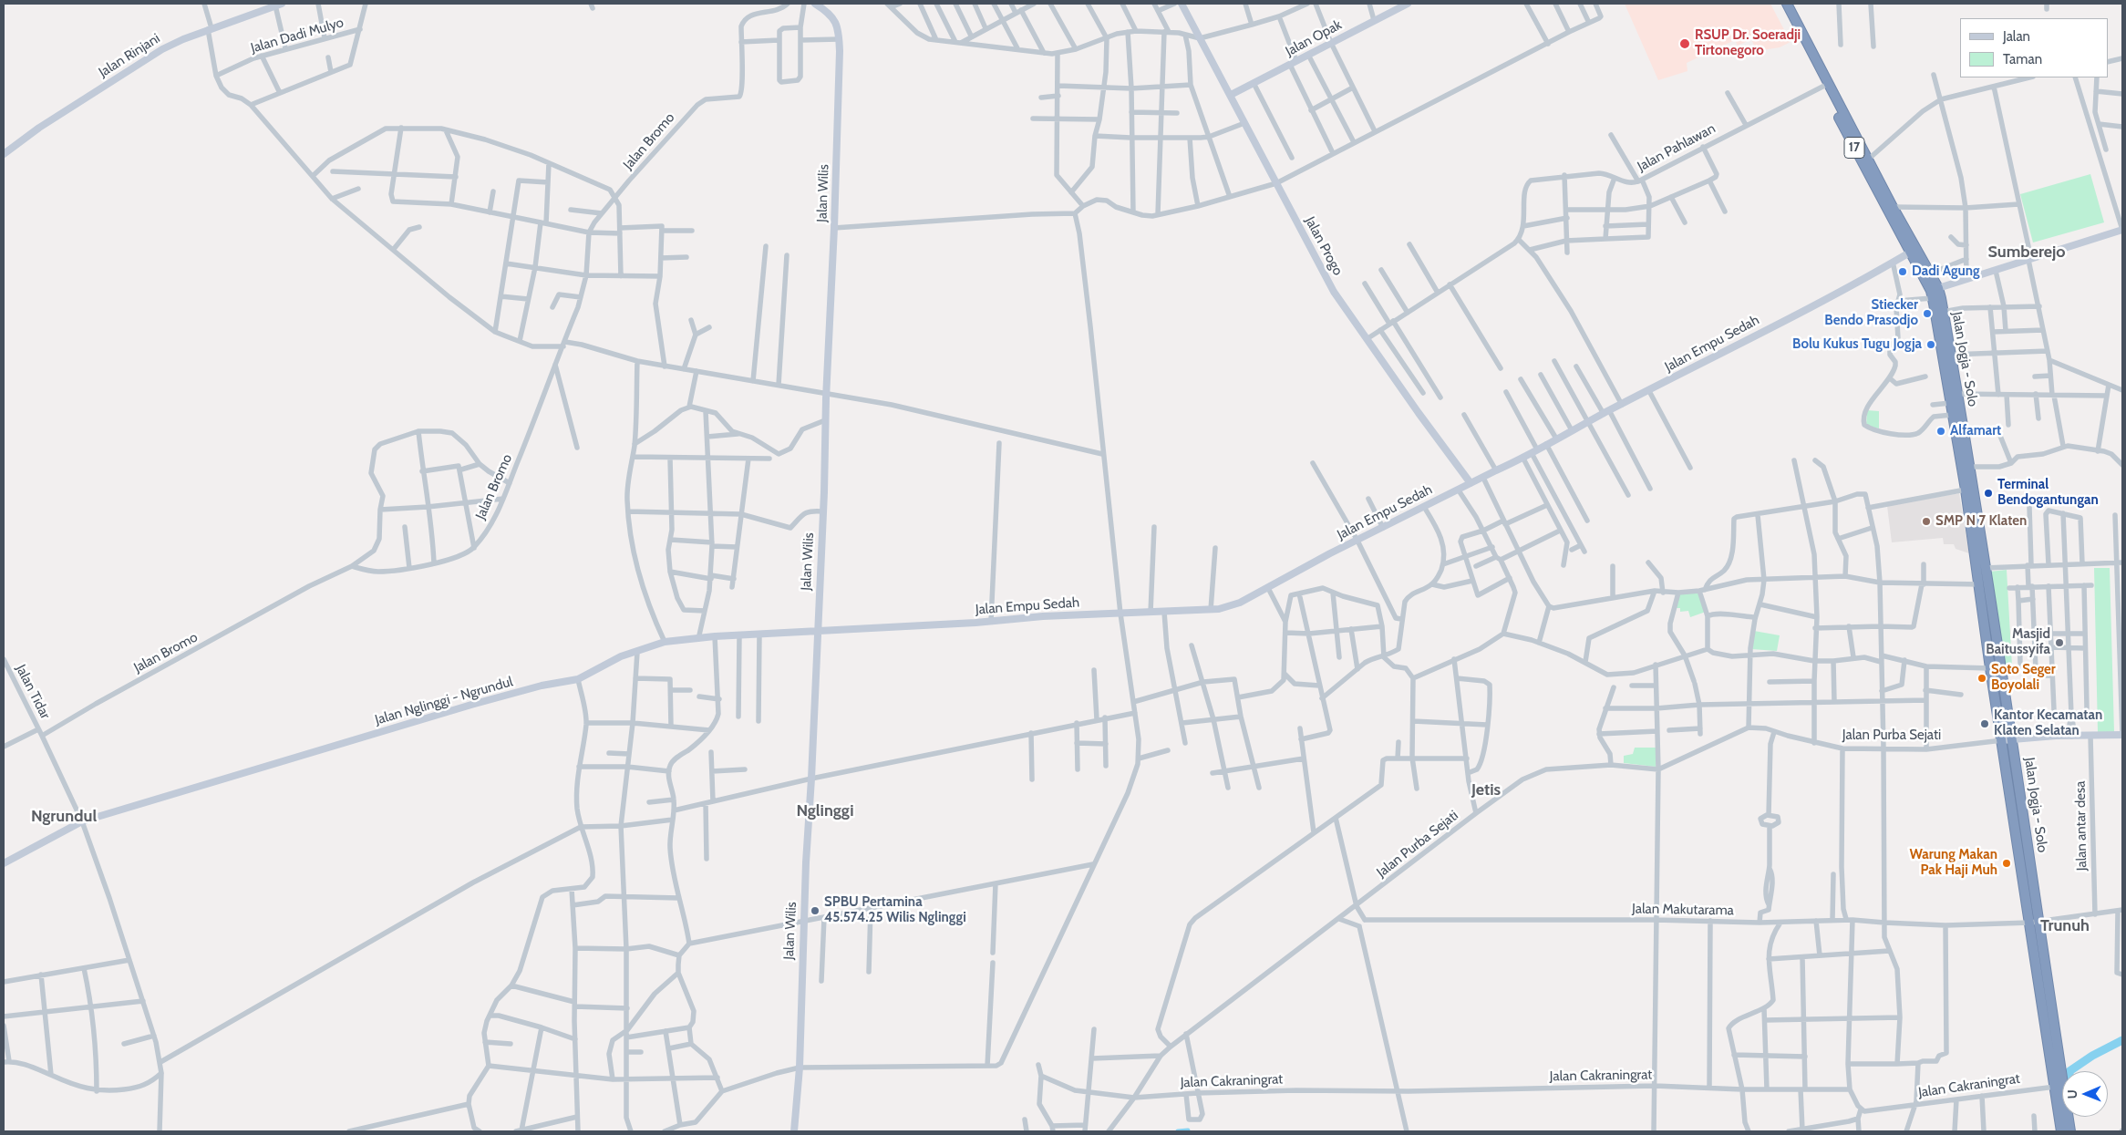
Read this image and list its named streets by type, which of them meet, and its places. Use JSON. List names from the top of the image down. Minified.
{"streets":{"highway":["17","Jalan Jogja - Solo"],"street":["Jalan Dadi Mulyo","Jalan Opak","Jalan Rinjani","Jalan Bromo","Jalan Pahlawan","Jalan Wilis","Jalan Progo","Jalan Empu Sedah","Jalan Tidar","Jalan Nglinggi - Ngrundul","Jalan Purba Sejati","Jalan antar desa","Jalan Makutarama","Jalan Cakraningrat"]},"crossings":[["Jalan Opak","Jalan Progo"],["Jalan Bromo","Jalan Tidar"],["Jalan Pahlawan","Jalan Jogja - Solo"],["Jalan Wilis","Jalan Empu Sedah"],["Jalan Wilis","Jalan Nglinggi - Ngrundul"],["Jalan Progo","Jalan Empu Sedah"],["Jalan Empu Sedah","Jalan Jogja - Solo"],["Jalan Empu Sedah","Jalan Nglinggi - Ngrundul"],["Jalan Jogja - Solo","Jalan Purba Sejati"],["Jalan Jogja - Solo","Jalan Makutarama"],["Jalan Jogja - Solo","Jalan Cakraningrat"],["Jalan Purba Sejati","Jalan Cakraningrat"],["Jalan antar desa","Jalan Makutarama"]],"districts":["Sumberejo","Jetis","Nglinggi","Ngrundul","Trunuh"],"places":["RSUP Dr. Soeradji Tirtonegoro","Dadi Agung","Stiecker Bendo Prasodjo","Bolu Kukus Tugu Jogja","Alfamart","Terminal Bendogantungan","SMP N 7 Klaten","Masjid Baitussyifa","Soto Seger Boyolali","Kantor Kecamatan Klaten Selatan","Warung Makan Pak Haji Muh","SPBU Pertamina 45.574.25 Wilis Nglinggi"],"legend":["Jalan","Taman"],"north":"left"}
